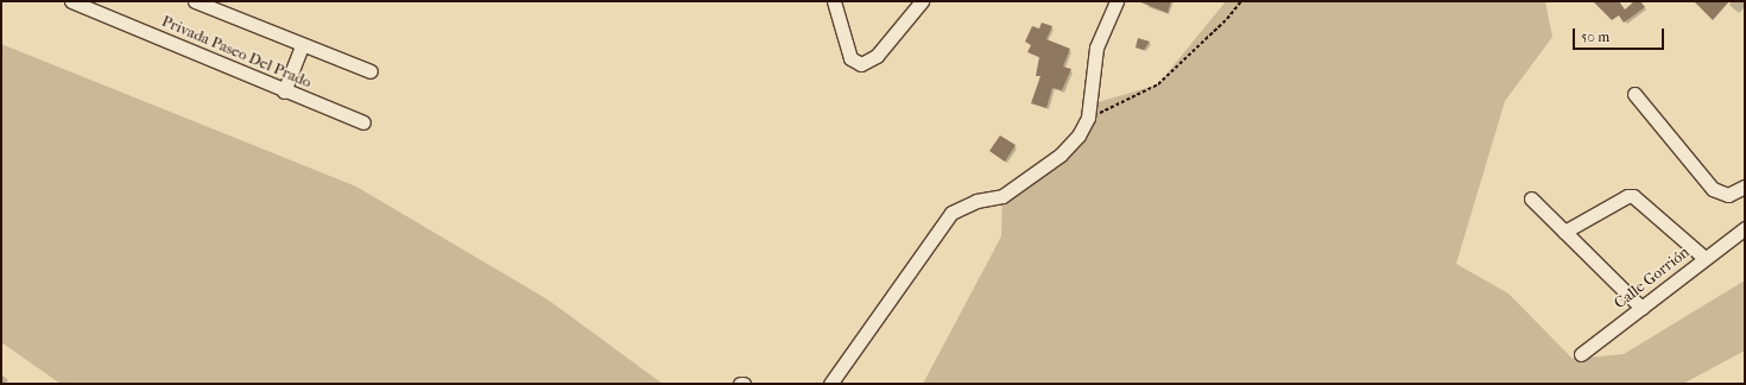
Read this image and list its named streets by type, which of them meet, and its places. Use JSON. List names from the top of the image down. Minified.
{"streets":{"street":["Privada Paseo Del Prado","Calle Gorrión"]},"scale_bar":"50 m"}
